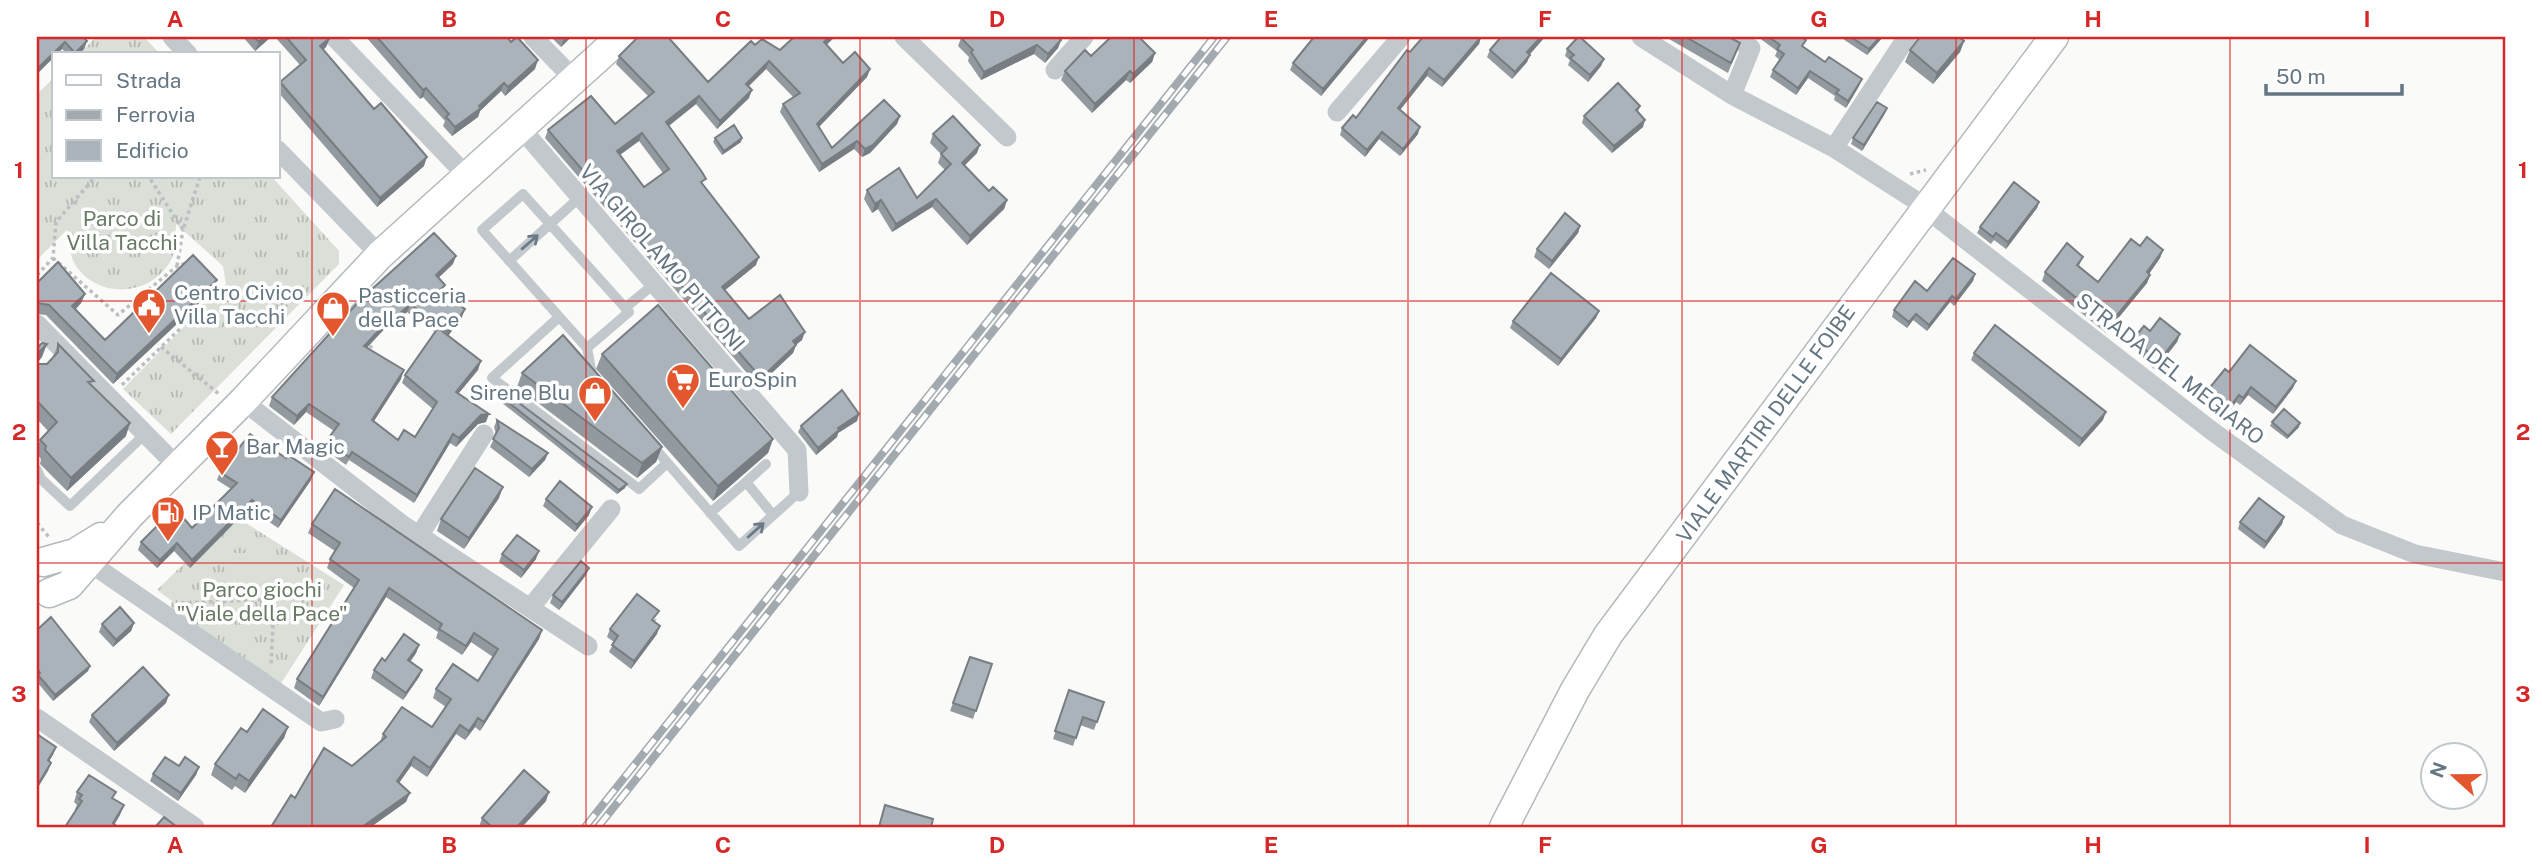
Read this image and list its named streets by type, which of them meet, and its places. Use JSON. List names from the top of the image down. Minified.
{"streets":{"street":["VIA GIROLAMO PITTONI","STRADA DEL MEGIARO","VIALE MARTIRI DELLE FOIBE"]},"crossings":[["STRADA DEL MEGIARO","VIALE MARTIRI DELLE FOIBE"]],"parks":["Parco di Villa Tacchi","Parco giochi \"Viale della Pace\""],"places":{"public building":["Centro Civico Villa Tacchi"],"shop":["Pasticceria della Pace","Sirene Blu"],"supermarket":["EuroSpin"],"bar":["Bar Magic"],"fuel station":["IP Matic"]},"legend":["Strada","Ferrovia","Edificio"],"scale_bar":"50 m","north":"left","grid":{"columns":["A","B","C","D","E","F","G","H","I"],"rows":["1","2","3"]}}
